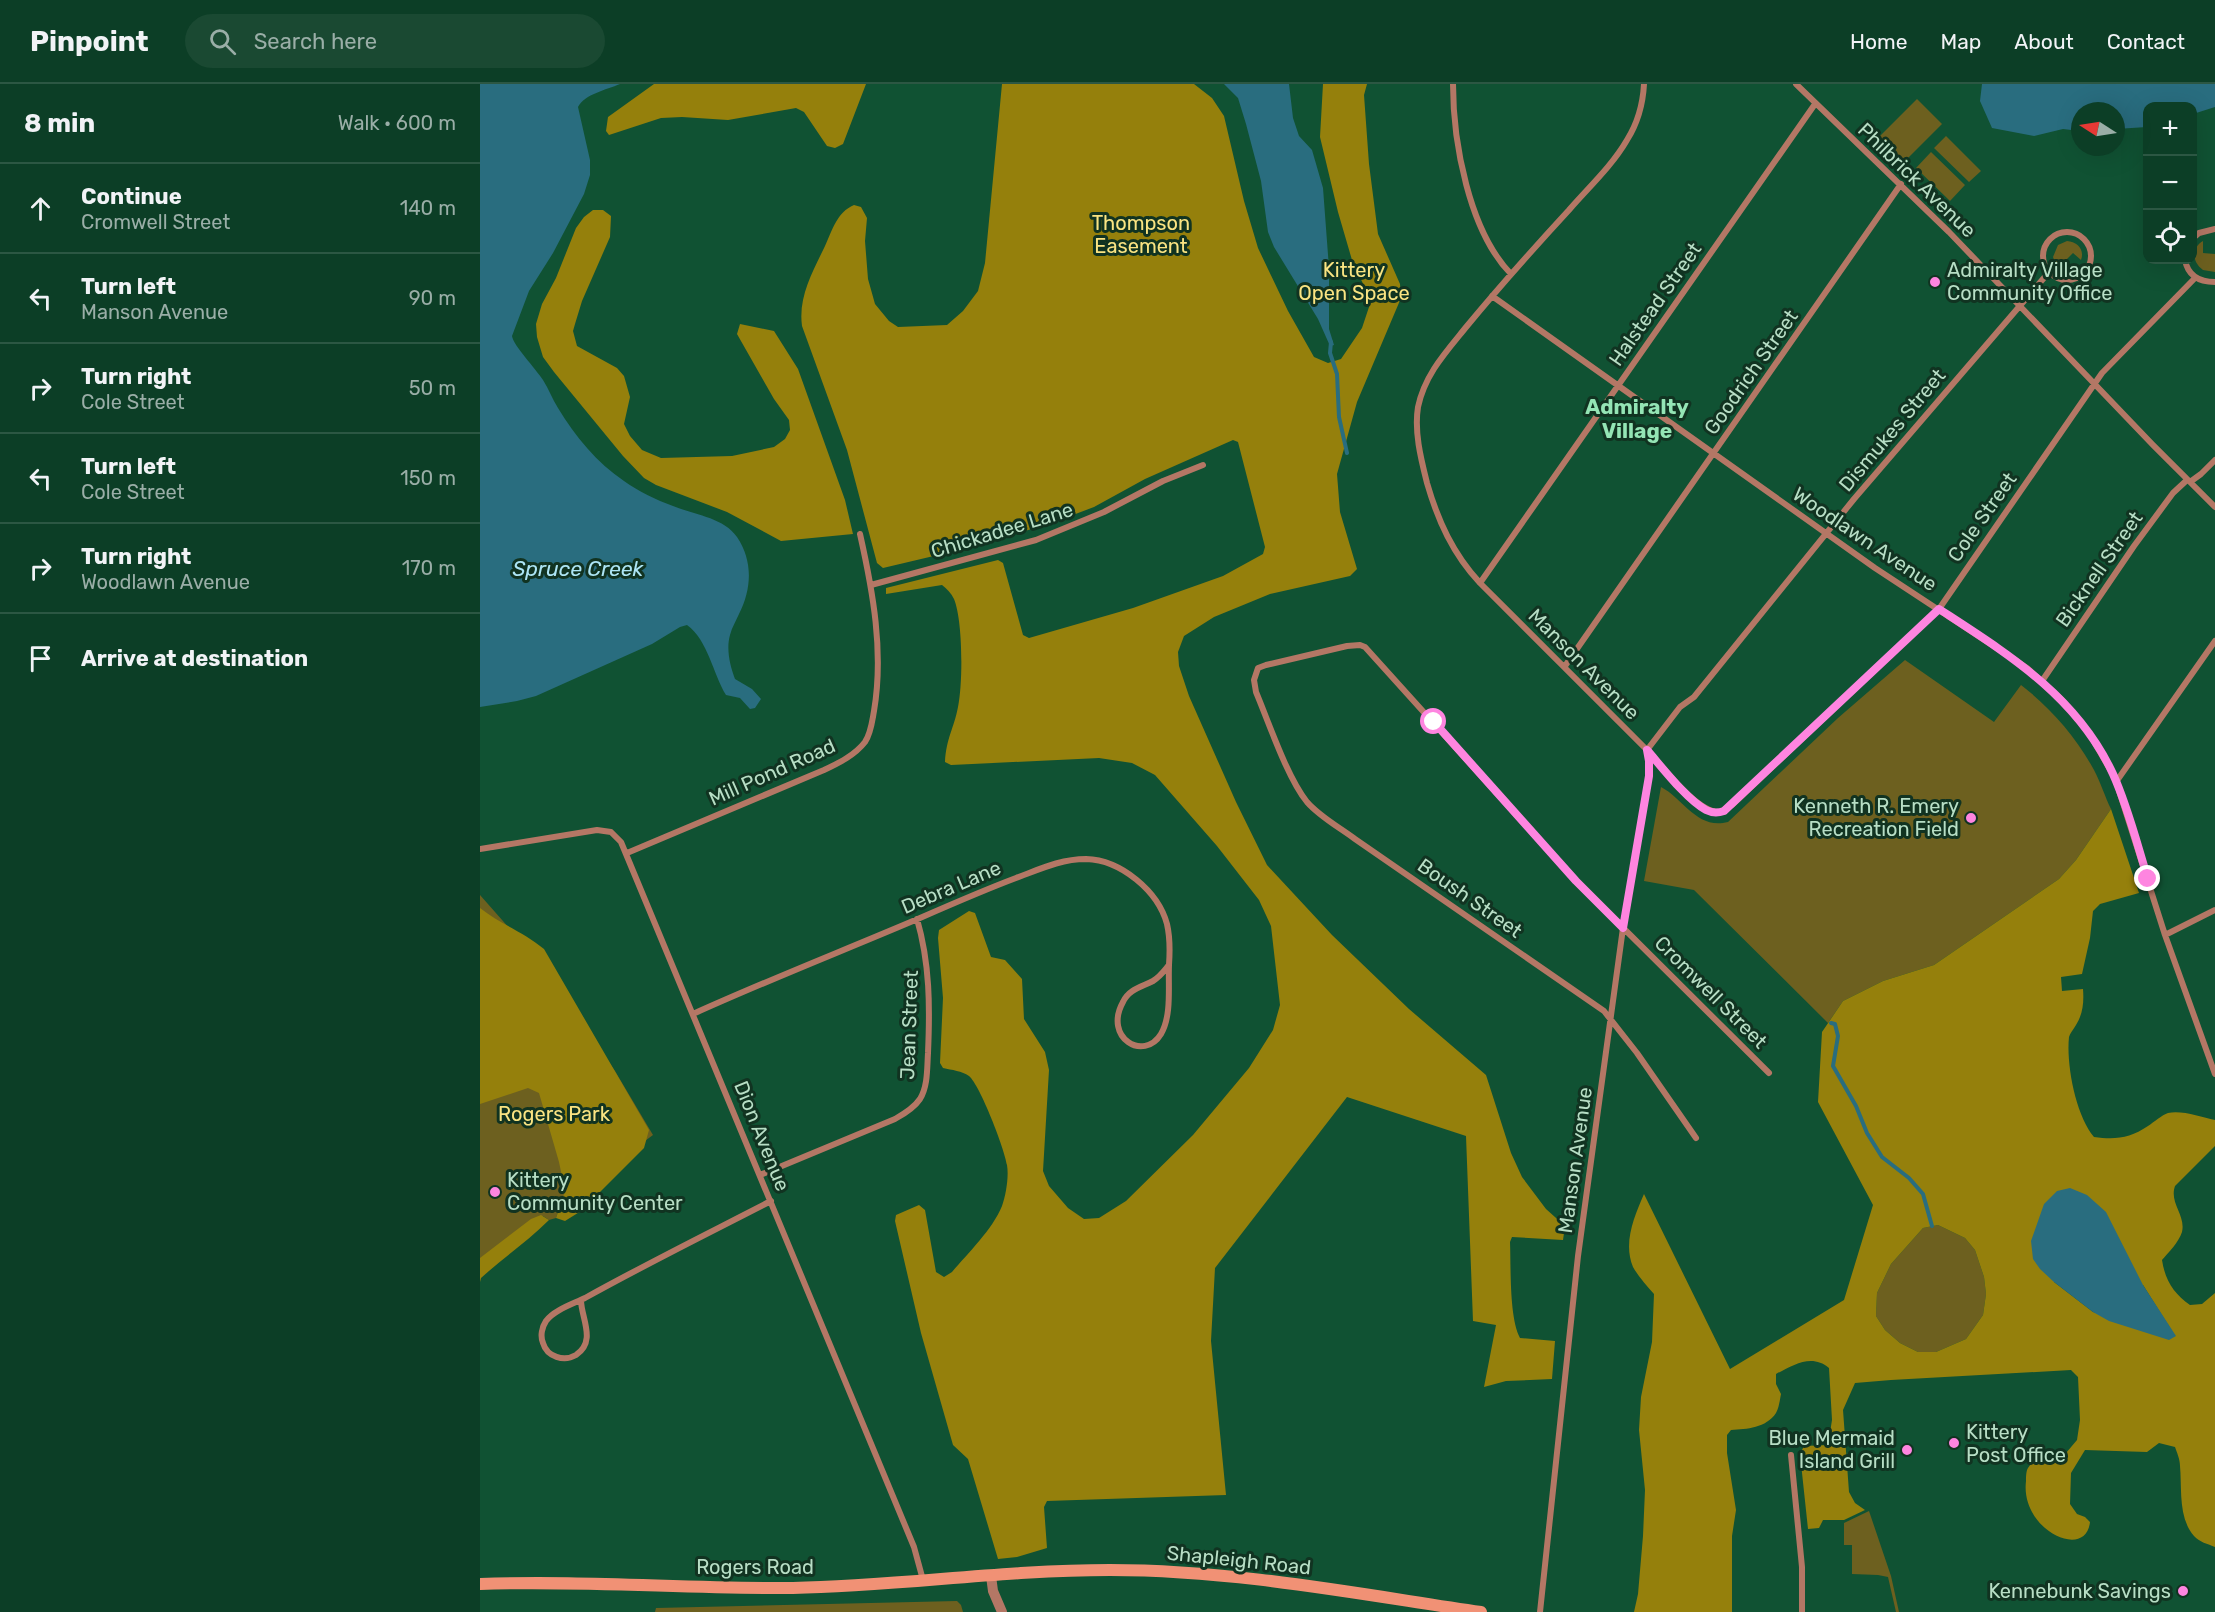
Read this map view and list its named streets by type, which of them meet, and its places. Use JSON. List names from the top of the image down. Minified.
{"streets":{"main road":["Shapleigh Road","Rogers Road"],"street":["Philbrick Avenue","Halstead Street","Goodrich Street","Dismukes Street","Cole Street","Chickadee Lane","Woodlawn Avenue","Bicknell Street","Manson Avenue","Mill Pond Road","Debra Lane","Boush Street","Cromwell Street","Jean Street","Dion Avenue"]},"crossings":[["Philbrick Avenue","Halstead Street"],["Philbrick Avenue","Goodrich Street"],["Philbrick Avenue","Dismukes Street"],["Philbrick Avenue","Cole Street"],["Philbrick Avenue","Bicknell Street"],["Halstead Street","Woodlawn Avenue"],["Halstead Street","Manson Avenue"],["Goodrich Street","Woodlawn Avenue"],["Goodrich Street","Manson Avenue"],["Dismukes Street","Cole Street"],["Dismukes Street","Woodlawn Avenue"],["Dismukes Street","Manson Avenue"],["Cole Street","Woodlawn Avenue"],["Cole Street","Manson Avenue"],["Chickadee Lane","Mill Pond Road"],["Woodlawn Avenue","Bicknell Street"],["Woodlawn Avenue","Manson Avenue"],["Manson Avenue","Boush Street"],["Manson Avenue","Cromwell Street"],["Mill Pond Road","Dion Avenue"],["Debra Lane","Jean Street"],["Debra Lane","Dion Avenue"],["Boush Street","Cromwell Street"],["Jean Street","Dion Avenue"],["Dion Avenue","Rogers Road"],["Shapleigh Road","Rogers Road"]],"districts":["Admiralty Village"],"water":["Spruce Creek"],"parks":["Thompson Easement","Kittery Open Space","Rogers Park"],"places":["Admiralty Village Community Office","Kenneth R. Emery Recreation Field","Kittery Community Center","Kittery Post Office","Blue Mermaid Island Grill","Kennebunk Savings"],"north":"left","page":{"header":"Pinpoint","search":"Search here","nav":["Home","Map","About","Contact"],"heading":["8 min","Walk · 600 m"],"map_buttons":["+","−"],"list":[["Continue","Cromwell Street","140 m"],["Turn left","Manson Avenue","90 m"],["Turn right","Cole Street","50 m"],["Turn left","Cole Street","150 m"],["Turn right","Woodlawn Avenue","170 m"],"Arrive at destination"]}}
